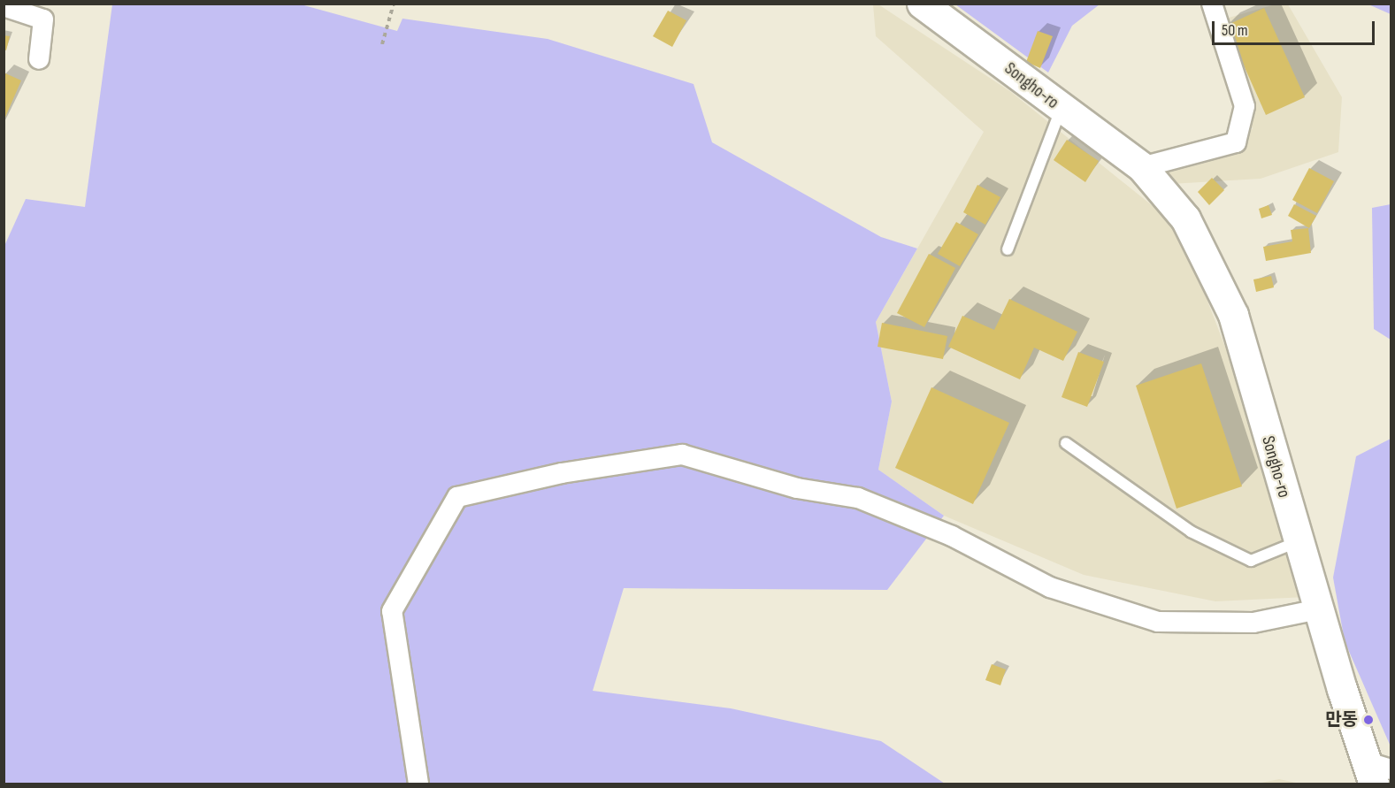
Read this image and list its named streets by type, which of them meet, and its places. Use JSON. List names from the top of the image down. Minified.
{"streets":{"main road":["Songho-ro"]},"places":["만동"],"scale_bar":"50 m"}
